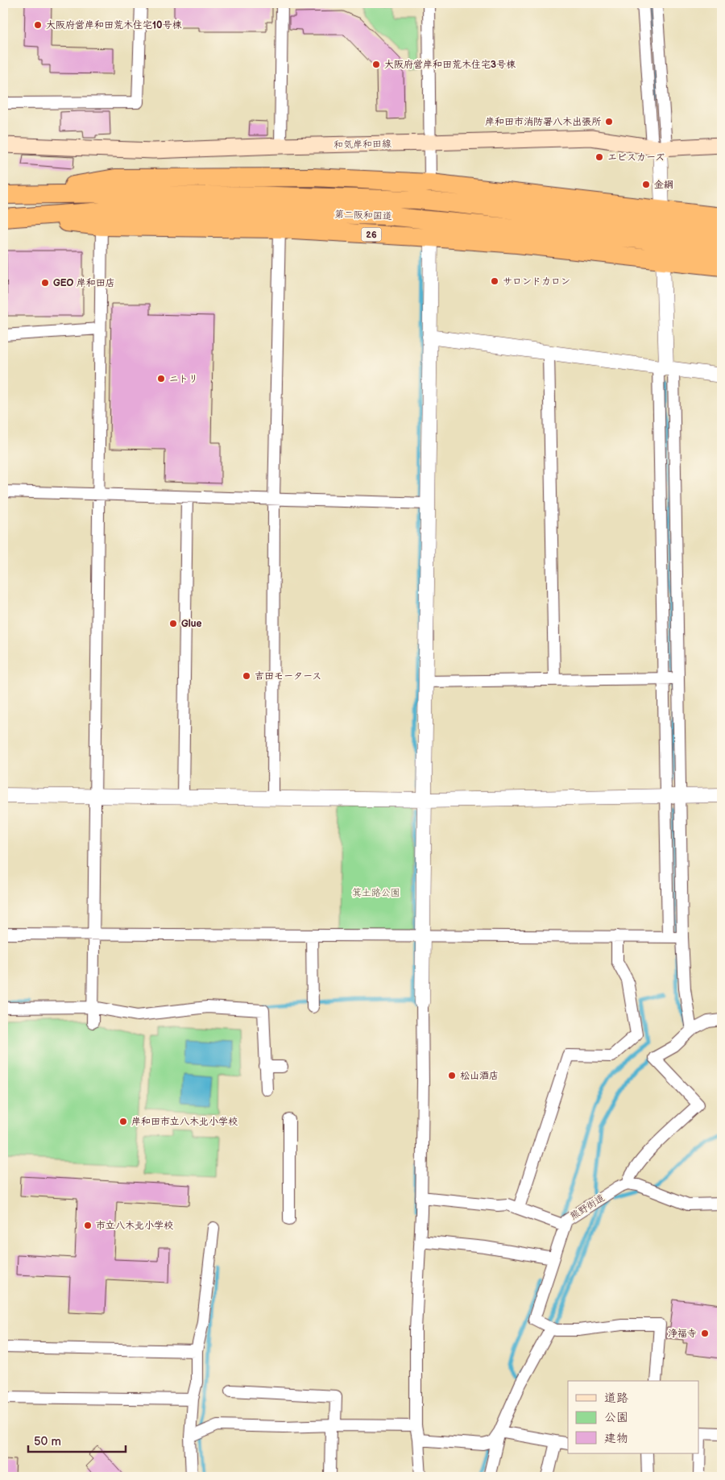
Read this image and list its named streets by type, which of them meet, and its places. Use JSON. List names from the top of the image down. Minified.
{"streets":{"highway":["第二阪和国道","26"],"main road":["和気岸和田線"],"street":["熊野街道"]},"crossings":[["第二阪和国道","26"]],"parks":["箕土路公園"],"places":["大阪府営岸和田荒木住宅10号棟","大阪府営岸和田荒木住宅3号棟","岸和田市消防署八木出張所","エビスカーズ","金綱","サロンドカロン","GEO 岸和田店","ニトリ","Glue","吉田モータース","松山酒店","岸和田市立八木北小学校","市立八木北小学校","浄福寺"],"legend":["道路","公園","建物"],"scale_bar":"50 m"}
